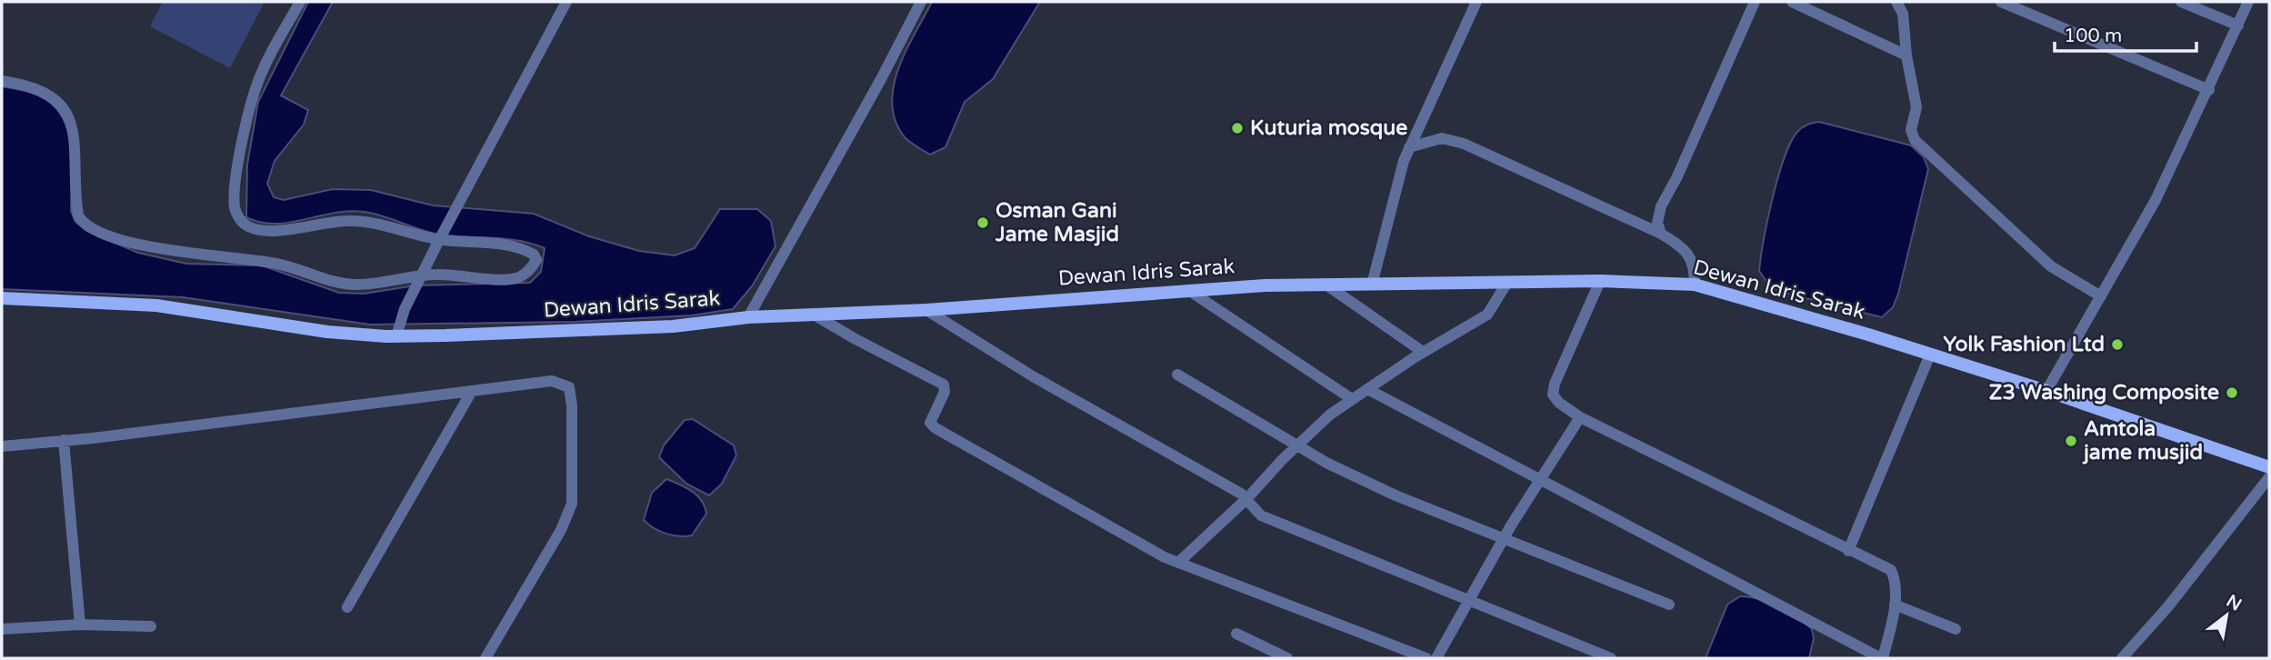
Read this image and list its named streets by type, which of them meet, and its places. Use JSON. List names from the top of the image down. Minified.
{"streets":{"main road":["Dewan Idris Sarak"]},"places":["Kuturia mosque","Osman Gani Jame Masjid","Yolk Fashion Ltd","Z3 Washing Composite","Amtola jame musjid"],"scale_bar":"100 m","north":"top right"}
